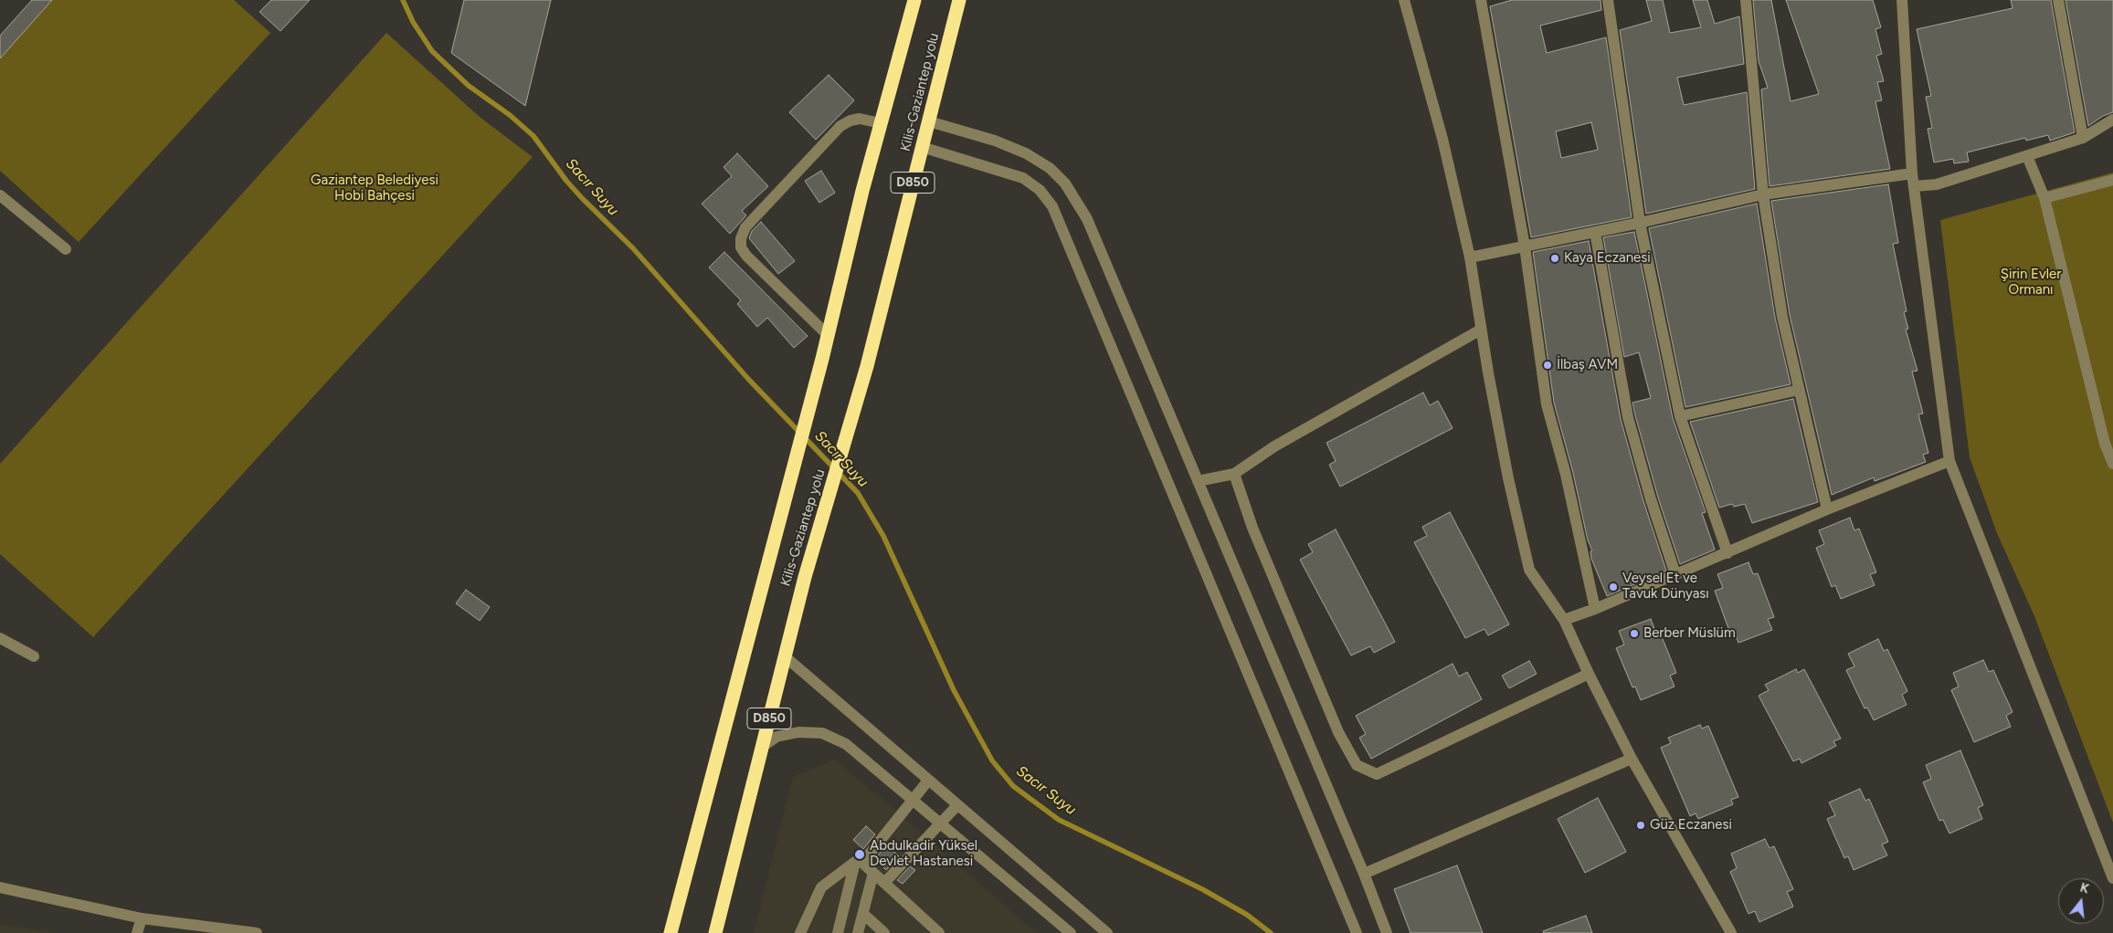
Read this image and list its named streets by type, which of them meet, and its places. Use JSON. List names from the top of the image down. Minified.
{"streets":{"highway":["Kilis-Gaziantep yolu","D850"]},"water":["Sacır Suyu"],"parks":["Gaziantep Belediyesi Hobi Bahçesi","Şirin Evler Ormanı"],"places":["Kaya Eczanesi","İlbaş AVM","Veysel Et ve Tavuk Dünyası","Berber Müslüm","Güz Eczanesi","Abdulkadir Yüksel Devlet Hastanesi"],"north":"top"}
